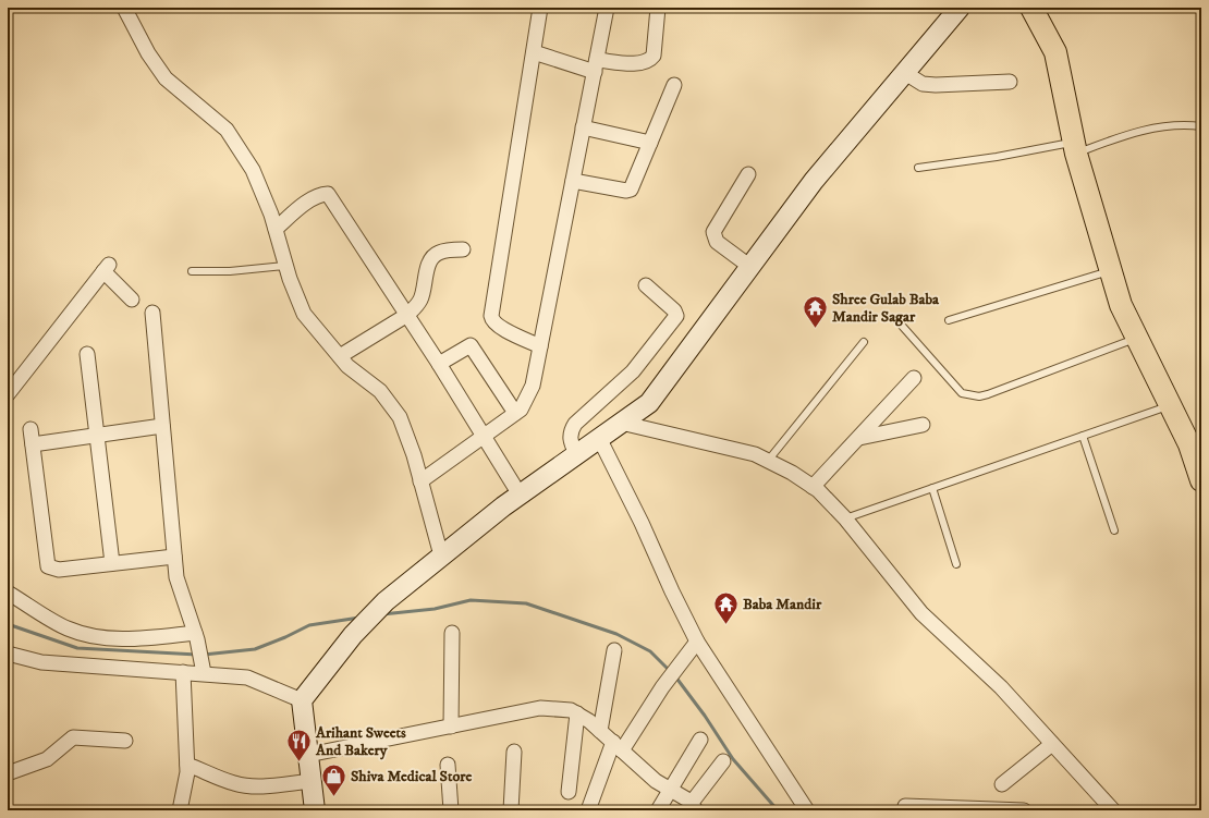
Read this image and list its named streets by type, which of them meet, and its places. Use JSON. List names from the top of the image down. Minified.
{"places":{"temple":["Shree Gulab Baba Mandir Sagar","Baba Mandir"],"restaurant":["Arihant Sweets And Bakery"],"shop":["Shiva Medical Store"]}}
